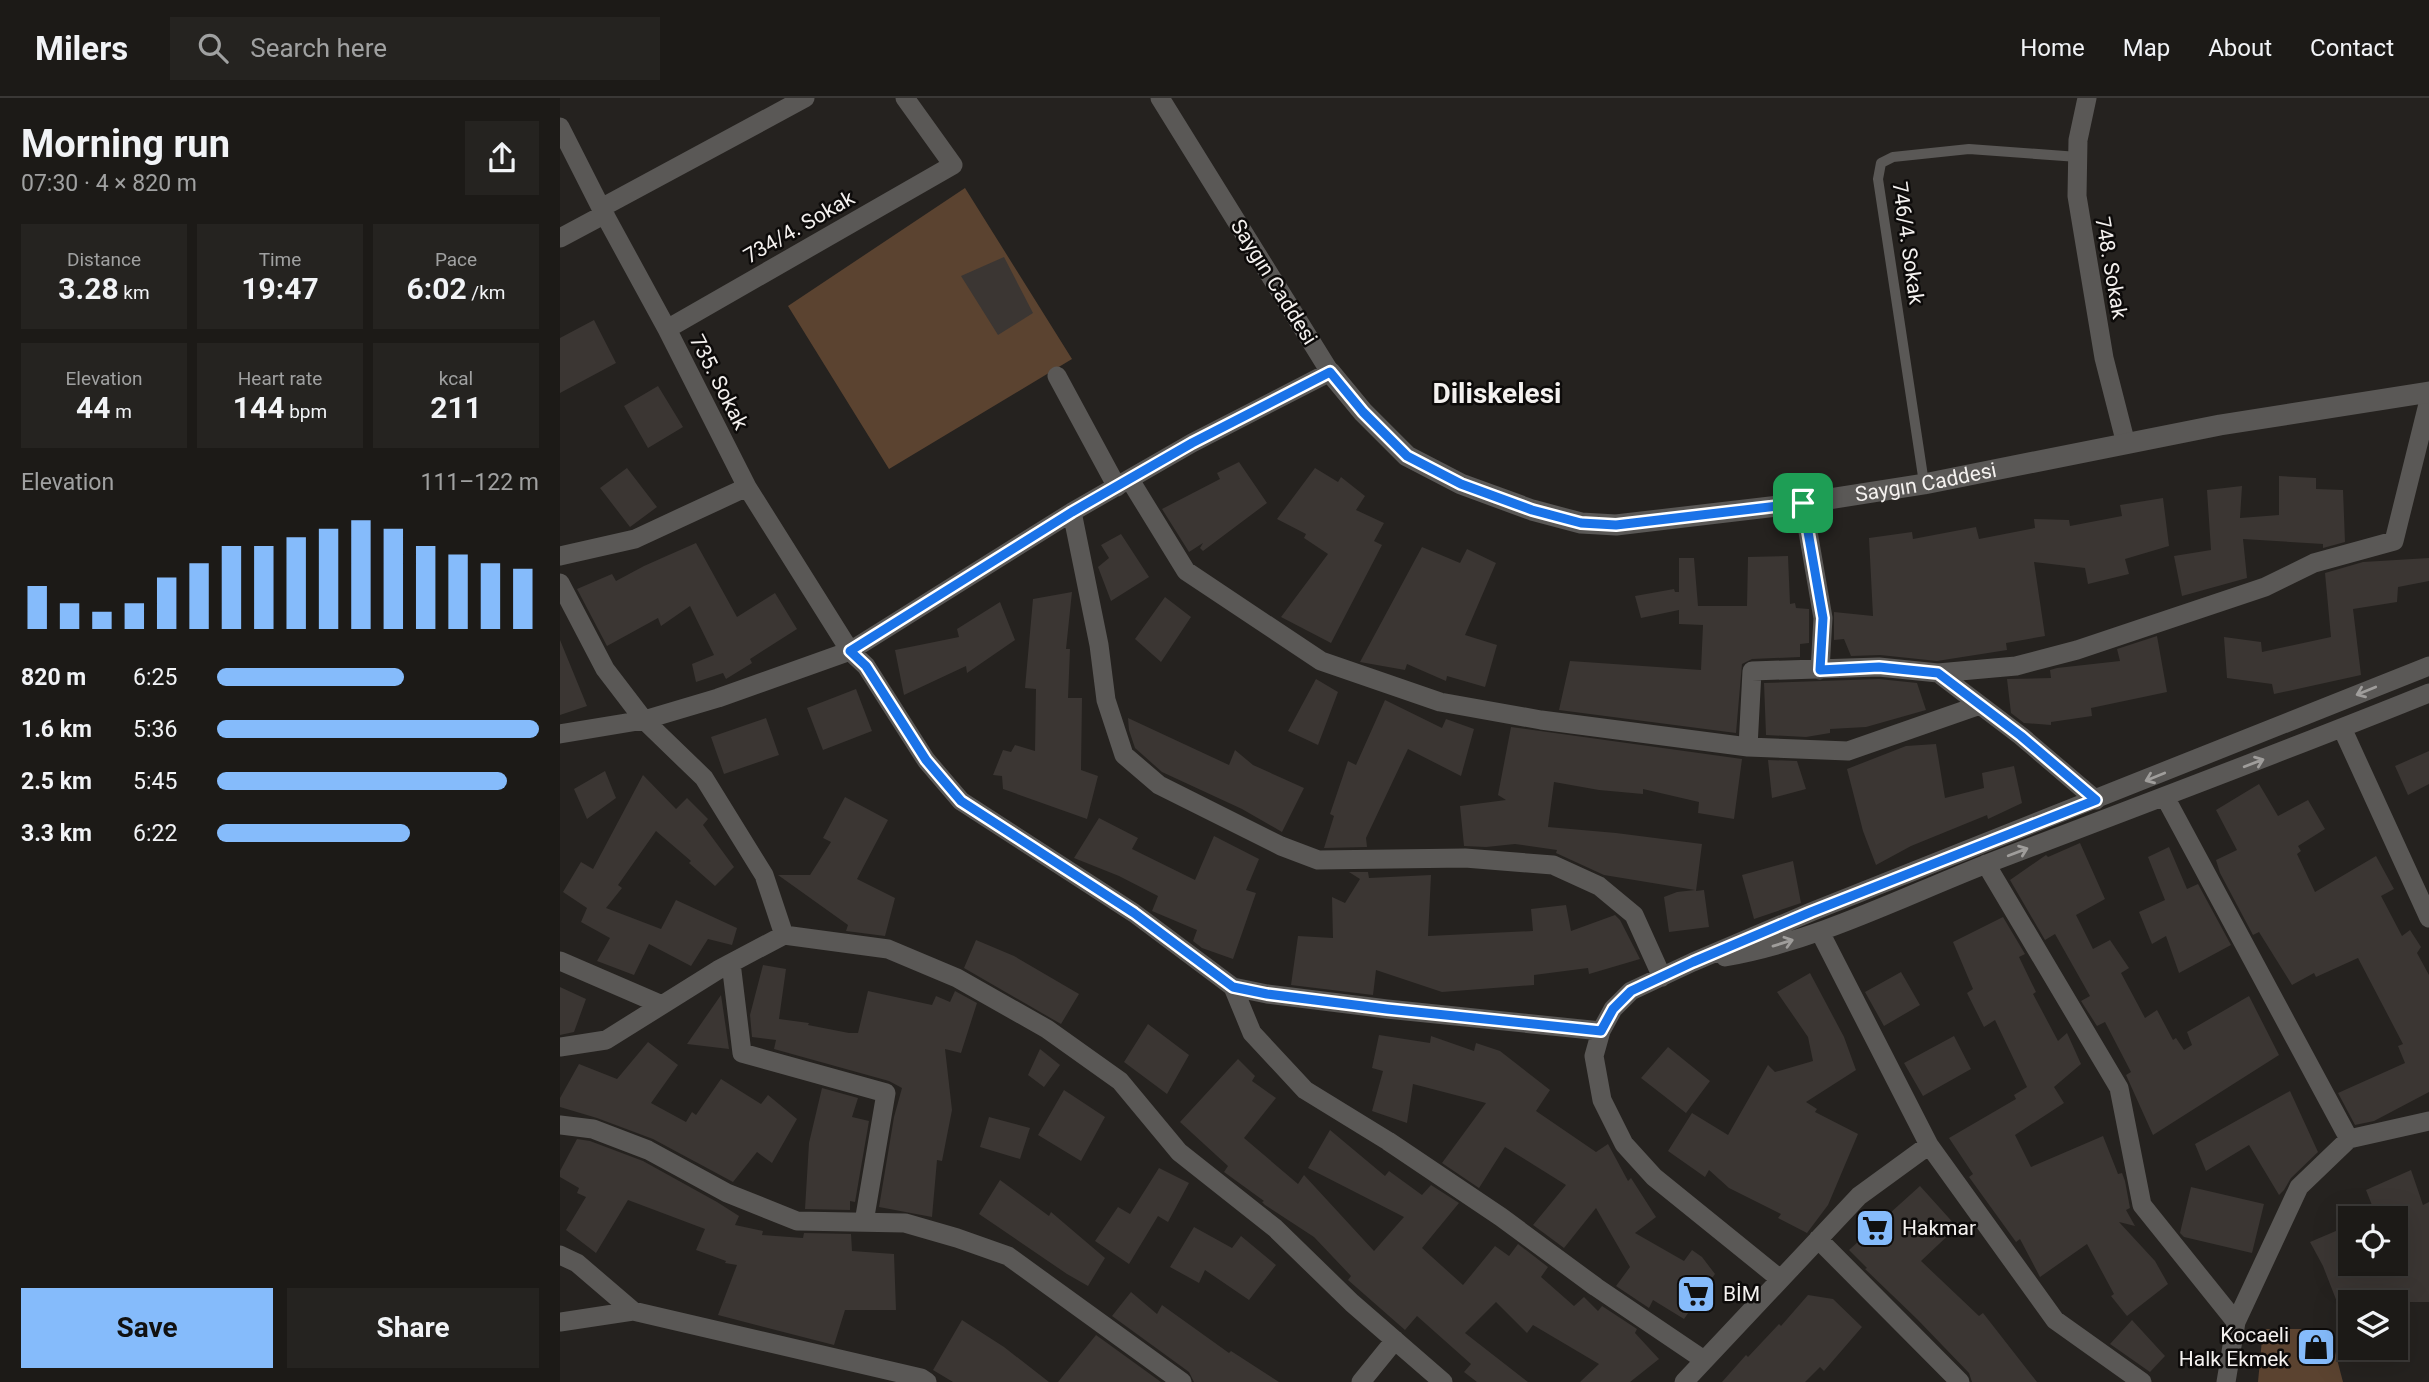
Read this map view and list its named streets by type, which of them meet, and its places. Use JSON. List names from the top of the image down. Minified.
{"streets":{"street":["734/4. Sokak","748. Sokak","Saygın Caddesi","735. Sokak"],"lane":["746/4. Sokak"]},"crossings":[["734/4. Sokak","735. Sokak"],["746/4. Sokak","748. Sokak"],["746/4. Sokak","Saygın Caddesi"],["748. Sokak","Saygın Caddesi"]],"districts":["Diliskelesi"],"places":{"supermarket":["Hakmar","BİM"],"shop":["Kocaeli Halk Ekmek"]},"page":{"header":"Milers","search":"Search here","nav":["Home","Map","About","Contact"],"heading":["Morning run","07:30 · 4 × 820 m"],"stats":[["Distance","3.28 km"],["Time","19:47"],["Pace","6:02 /km"],["Elevation","44 m"],["Heart rate","144 bpm"],["kcal","211"]],"chart":["Elevation","111–122 m"],"list":[{"name":"820 m","note":"6:25"},{"name":"1.6 km","note":"5:36"},{"name":"2.5 km","note":"5:45"},{"name":"3.3 km","note":"6:22"}],"buttons":["Save","Share"]}}
